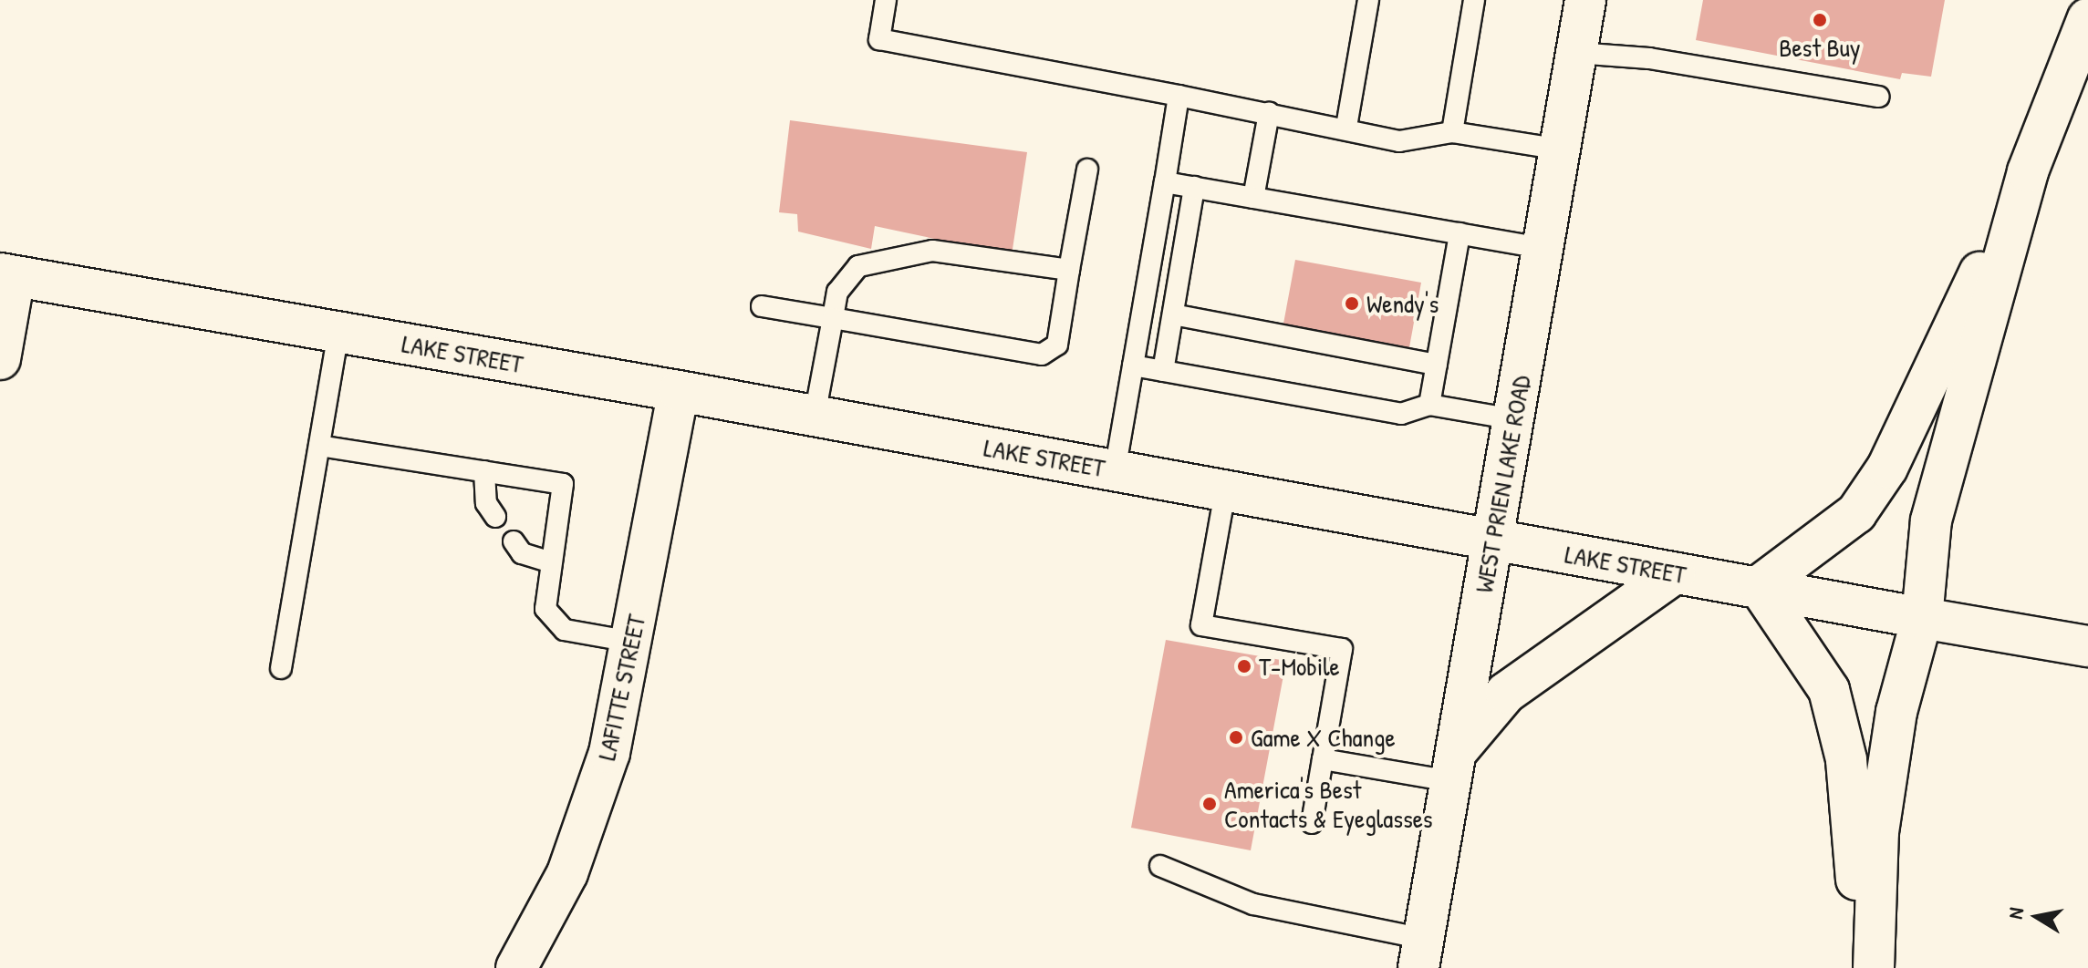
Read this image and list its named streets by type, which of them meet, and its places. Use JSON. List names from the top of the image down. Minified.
{"streets":{"main road":["LAKE STREET","WEST PRIEN LAKE ROAD","LAFITTE STREET"]},"crossings":[["LAKE STREET","WEST PRIEN LAKE ROAD"],["LAKE STREET","LAFITTE STREET"]],"places":["Best Buy","Wendy's","T-Mobile","Game X Change","America's Best Contacts & Eyeglasses"],"north":"left"}
